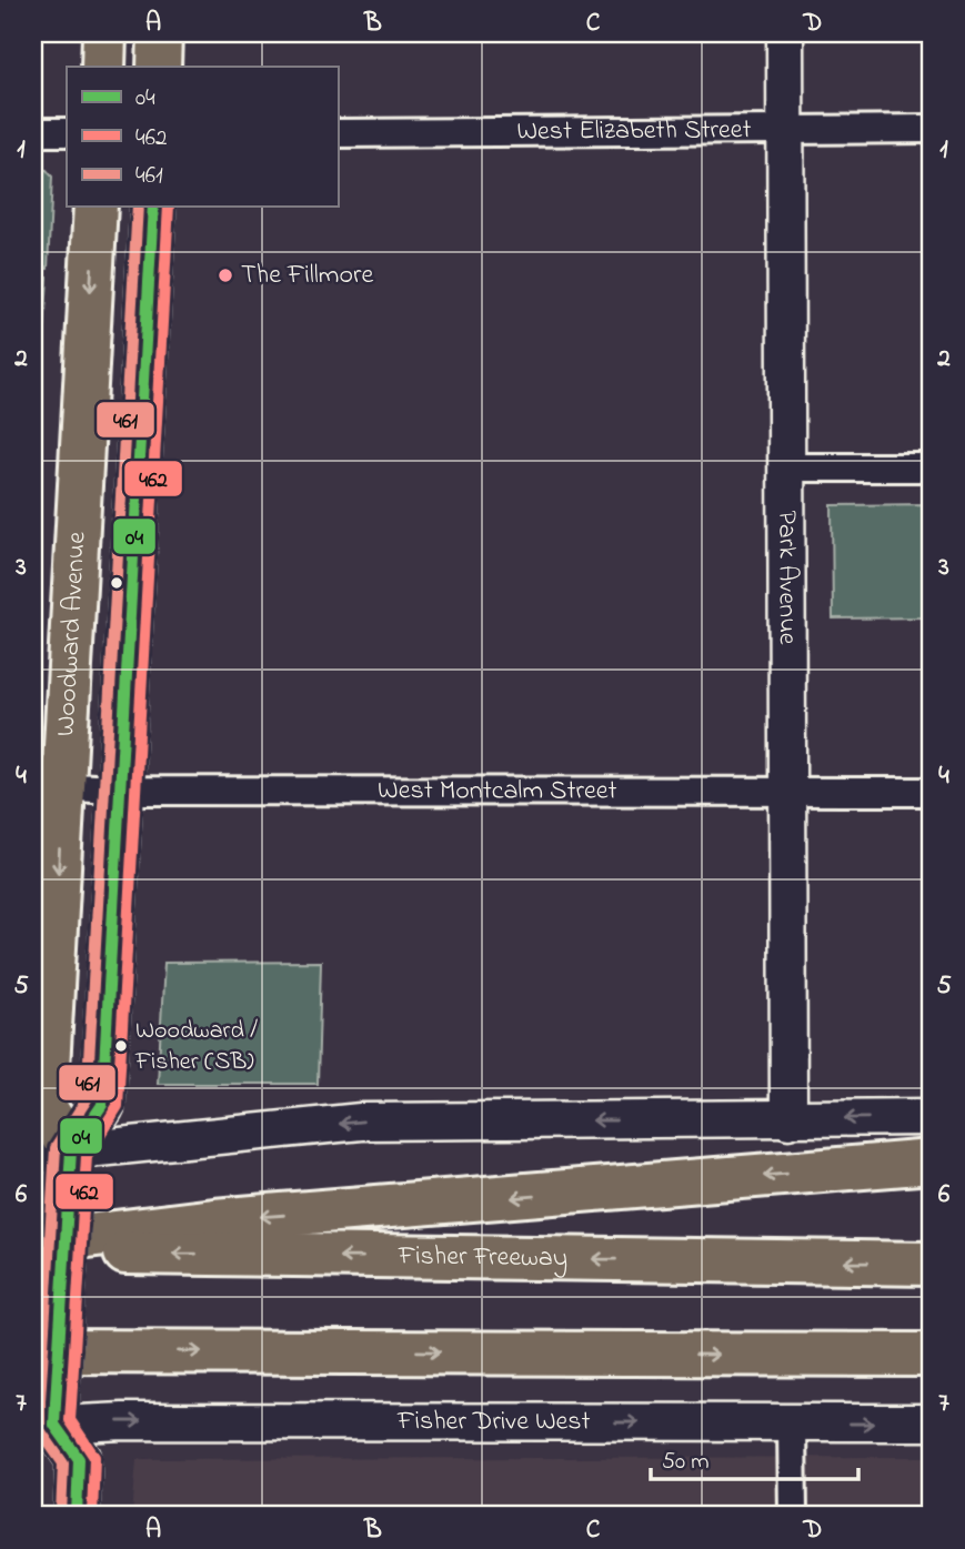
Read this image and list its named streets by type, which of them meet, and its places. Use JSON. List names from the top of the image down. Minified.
{"streets":{"main road":["Woodward Avenue","Fisher Freeway"],"street":["West Elizabeth Street","Park Avenue","West Montcalm Street","Fisher Drive West"]},"crossings":[["West Elizabeth Street","Park Avenue"],["Park Avenue","West Montcalm Street"],["Woodward Avenue","West Montcalm Street"]],"places":["The Fillmore","Woodward / Fisher (SB)"],"lines":["transit line 04","transit line 462","transit line 461"],"legend":["04","462","461"],"scale_bar":"50 m","grid":{"columns":["A","B","C","D"],"rows":["1","2","3","4","5","6","7"]}}
